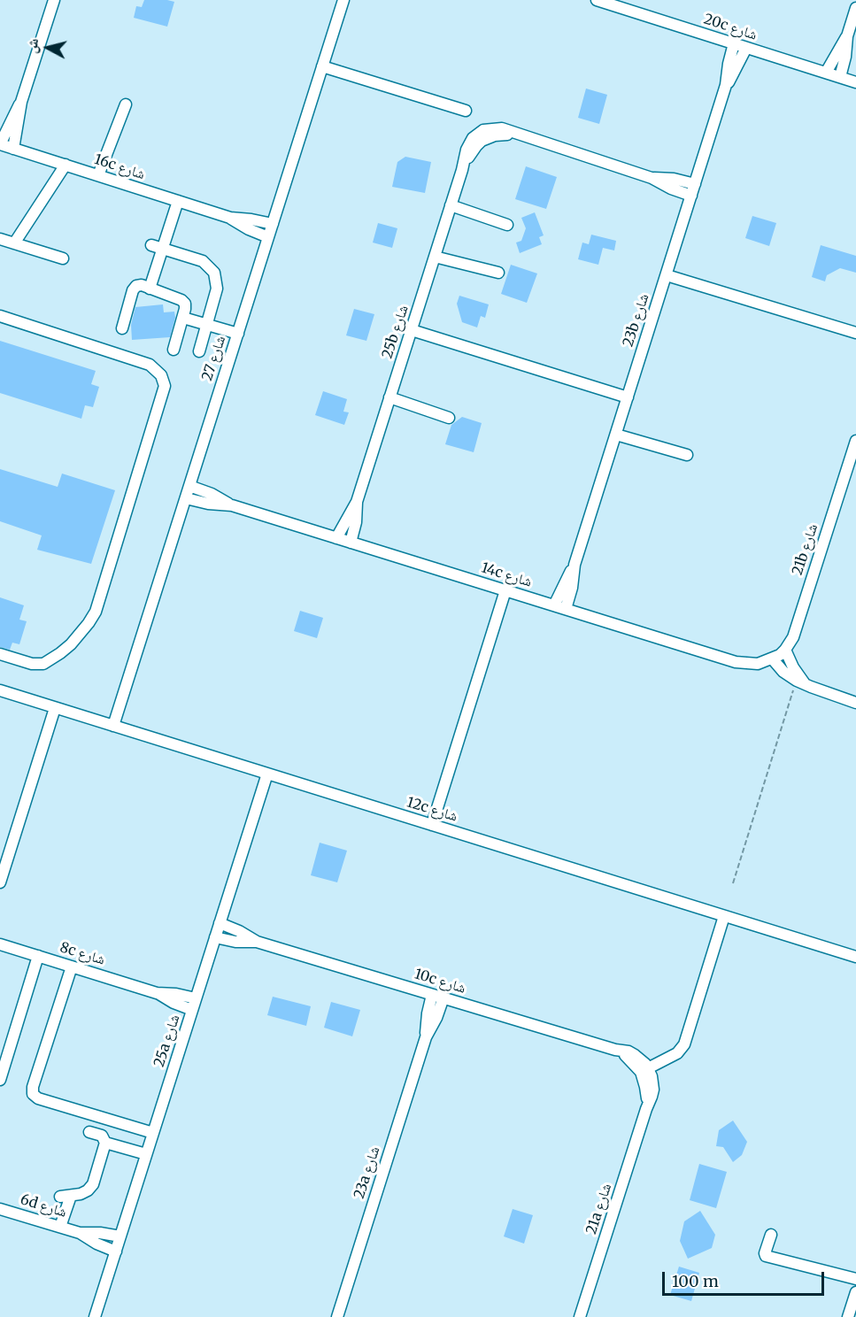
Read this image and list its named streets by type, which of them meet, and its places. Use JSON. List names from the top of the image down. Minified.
{"streets":{"street":["20c شارع","16c شارع","23b شارع","25b شارع","شارع 27","21b شارع","14c شارع","12c شارع","8c شارع","10c شارع","25a شارع","23a شارع","6d شارع","21a شارع"]},"crossings":[["20c شارع","23b شارع"],["16c شارع","شارع 27"],["23b شارع","25b شارع"],["23b شارع","14c شارع"],["25b شارع","14c شارع"],["شارع 27","14c شارع"],["شارع 27","12c شارع"],["21b شارع","14c شارع"],["12c شارع","25a شارع"],["8c شارع","25a شارع"],["10c شارع","25a شارع"],["10c شارع","23a شارع"],["10c شارع","21a شارع"],["25a شارع","6d شارع"]],"scale_bar":"100 m","north":"left"}
